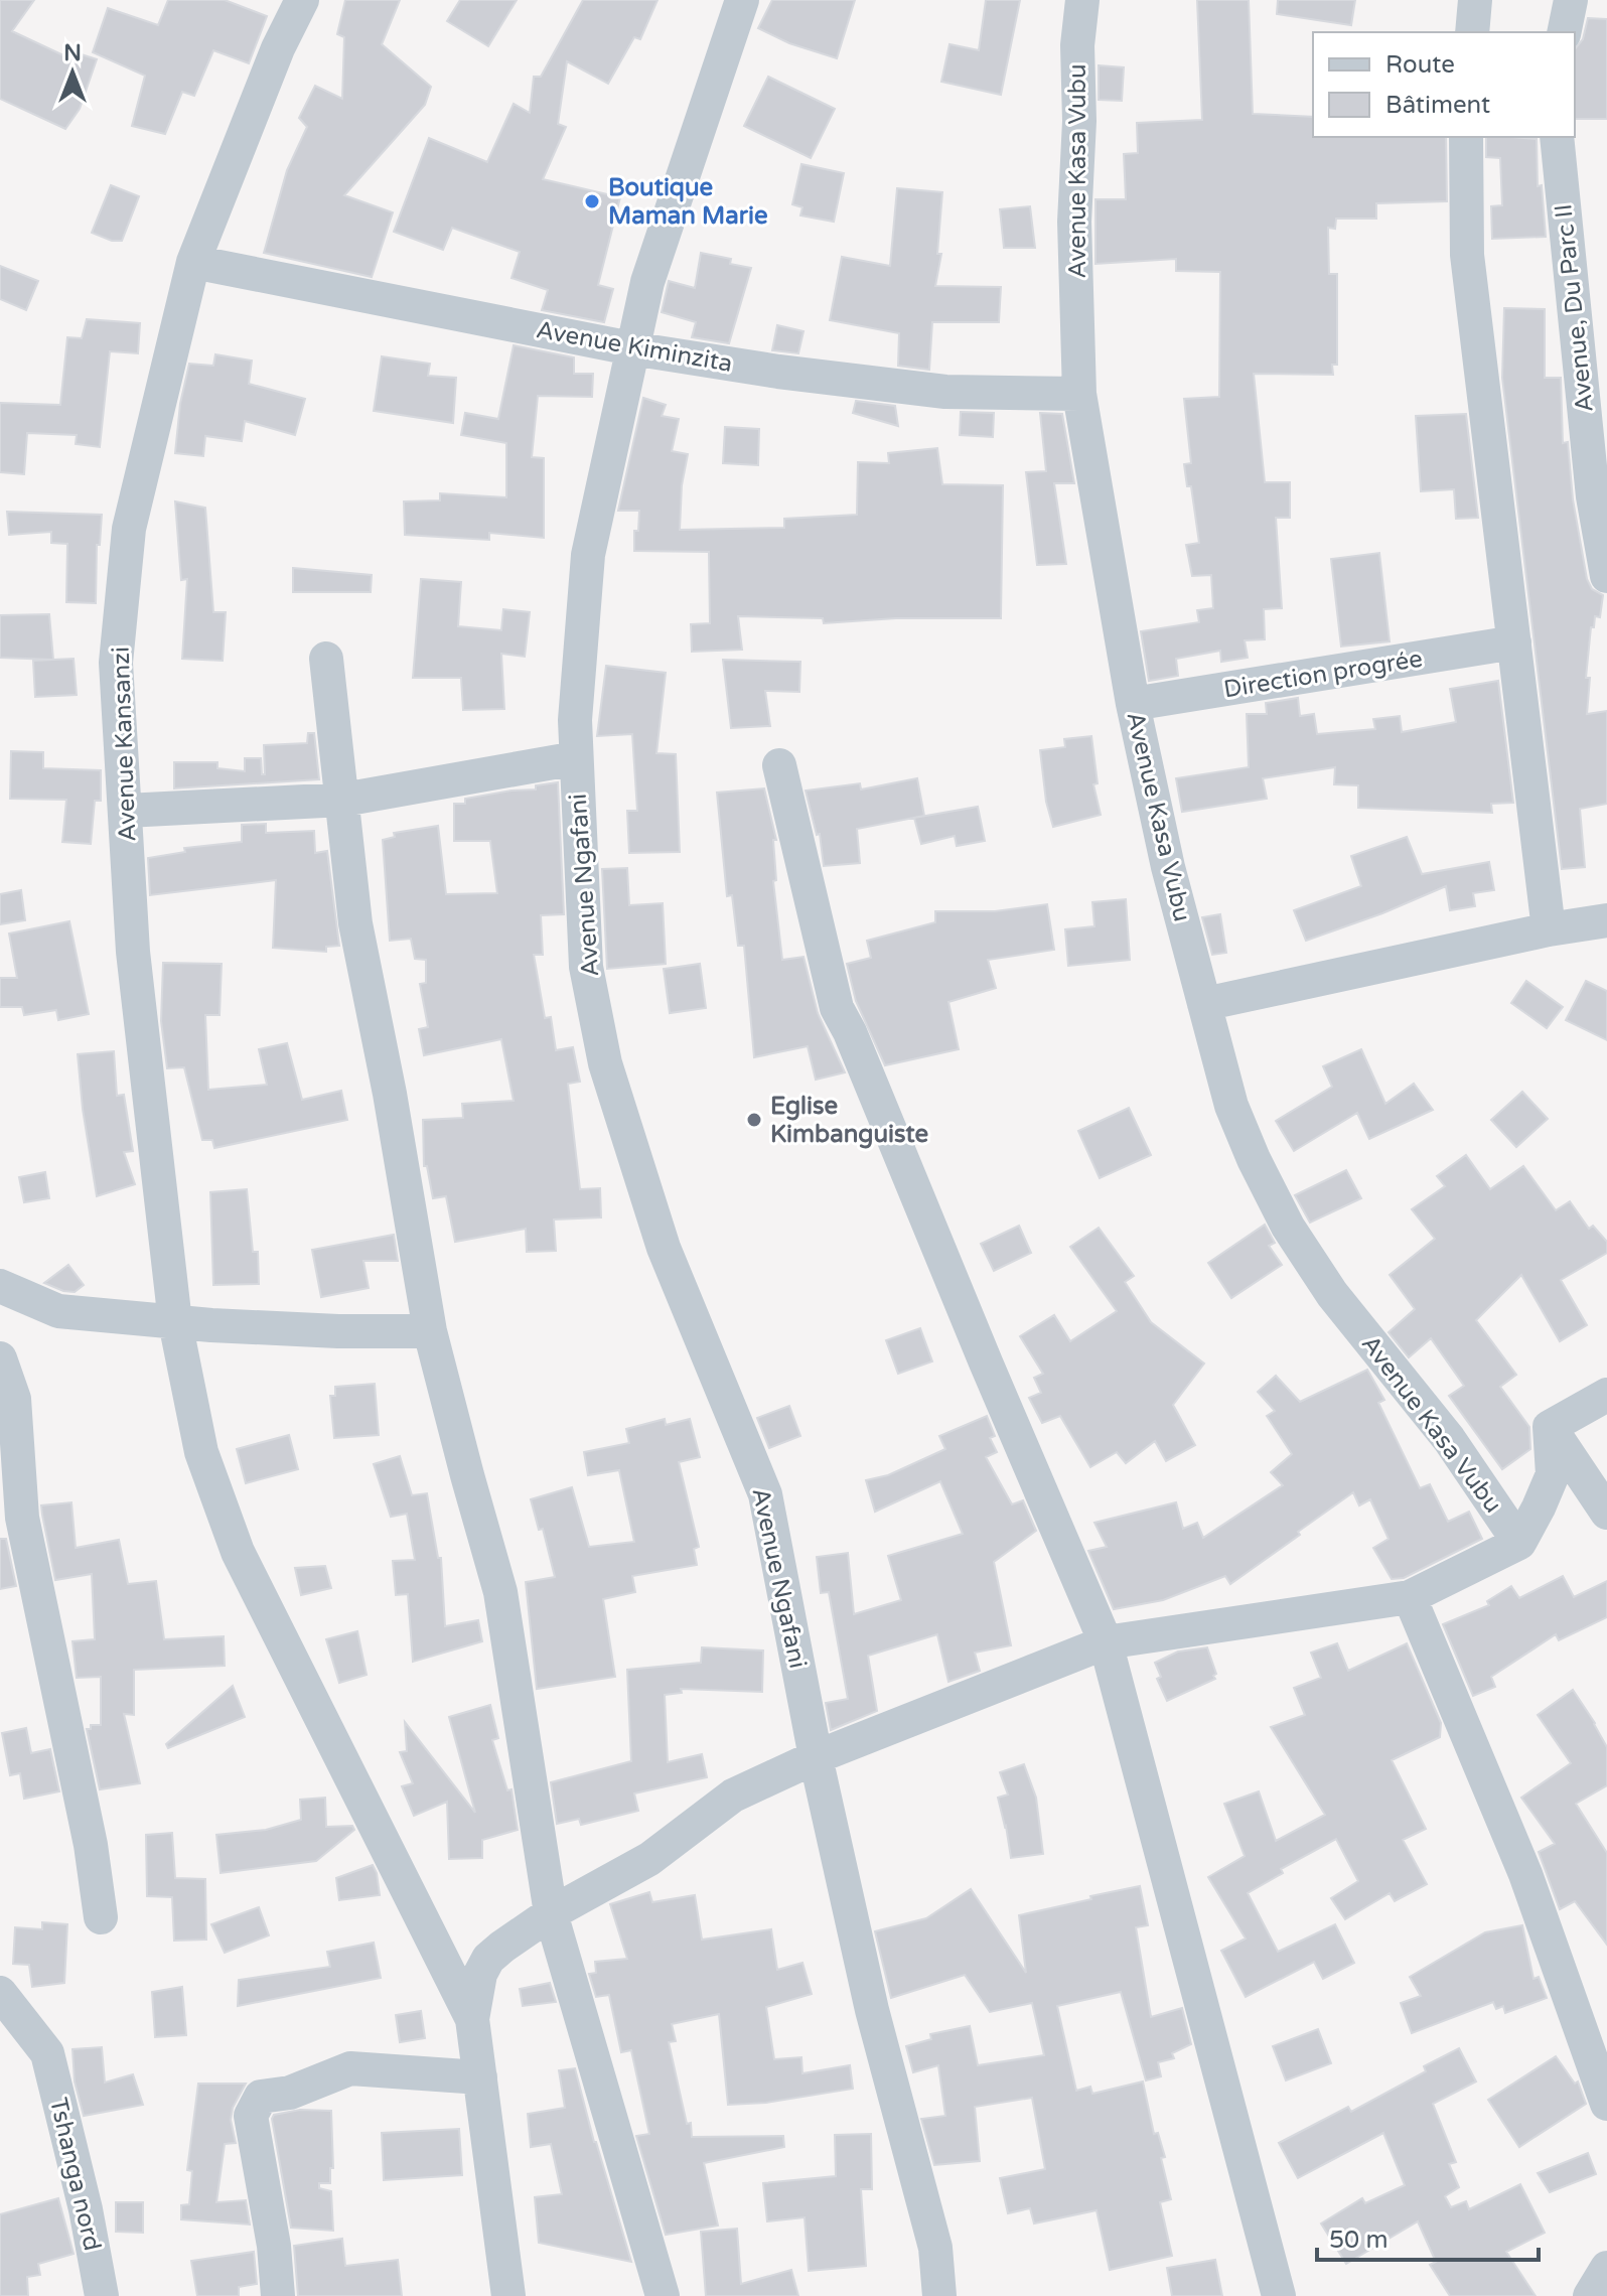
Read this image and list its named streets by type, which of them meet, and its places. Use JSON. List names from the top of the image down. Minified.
{"streets":{"street":["Avenue Kasa Vubu","Avenue, Du Parc II","Avenue Kiminzita","Direction progrée","Avenue Kansanzi","Avenue Ngafani","Tshanga nord"]},"crossings":[["Avenue Kasa Vubu","Avenue Kiminzita"],["Avenue Kasa Vubu","Direction progrée"],["Avenue Kiminzita","Avenue Kansanzi"],["Avenue Kiminzita","Avenue Ngafani"]],"places":["Boutique Maman Marie","Eglise Kimbanguiste"],"legend":["Route","Bâtiment"],"scale_bar":"50 m","north":"top"}
